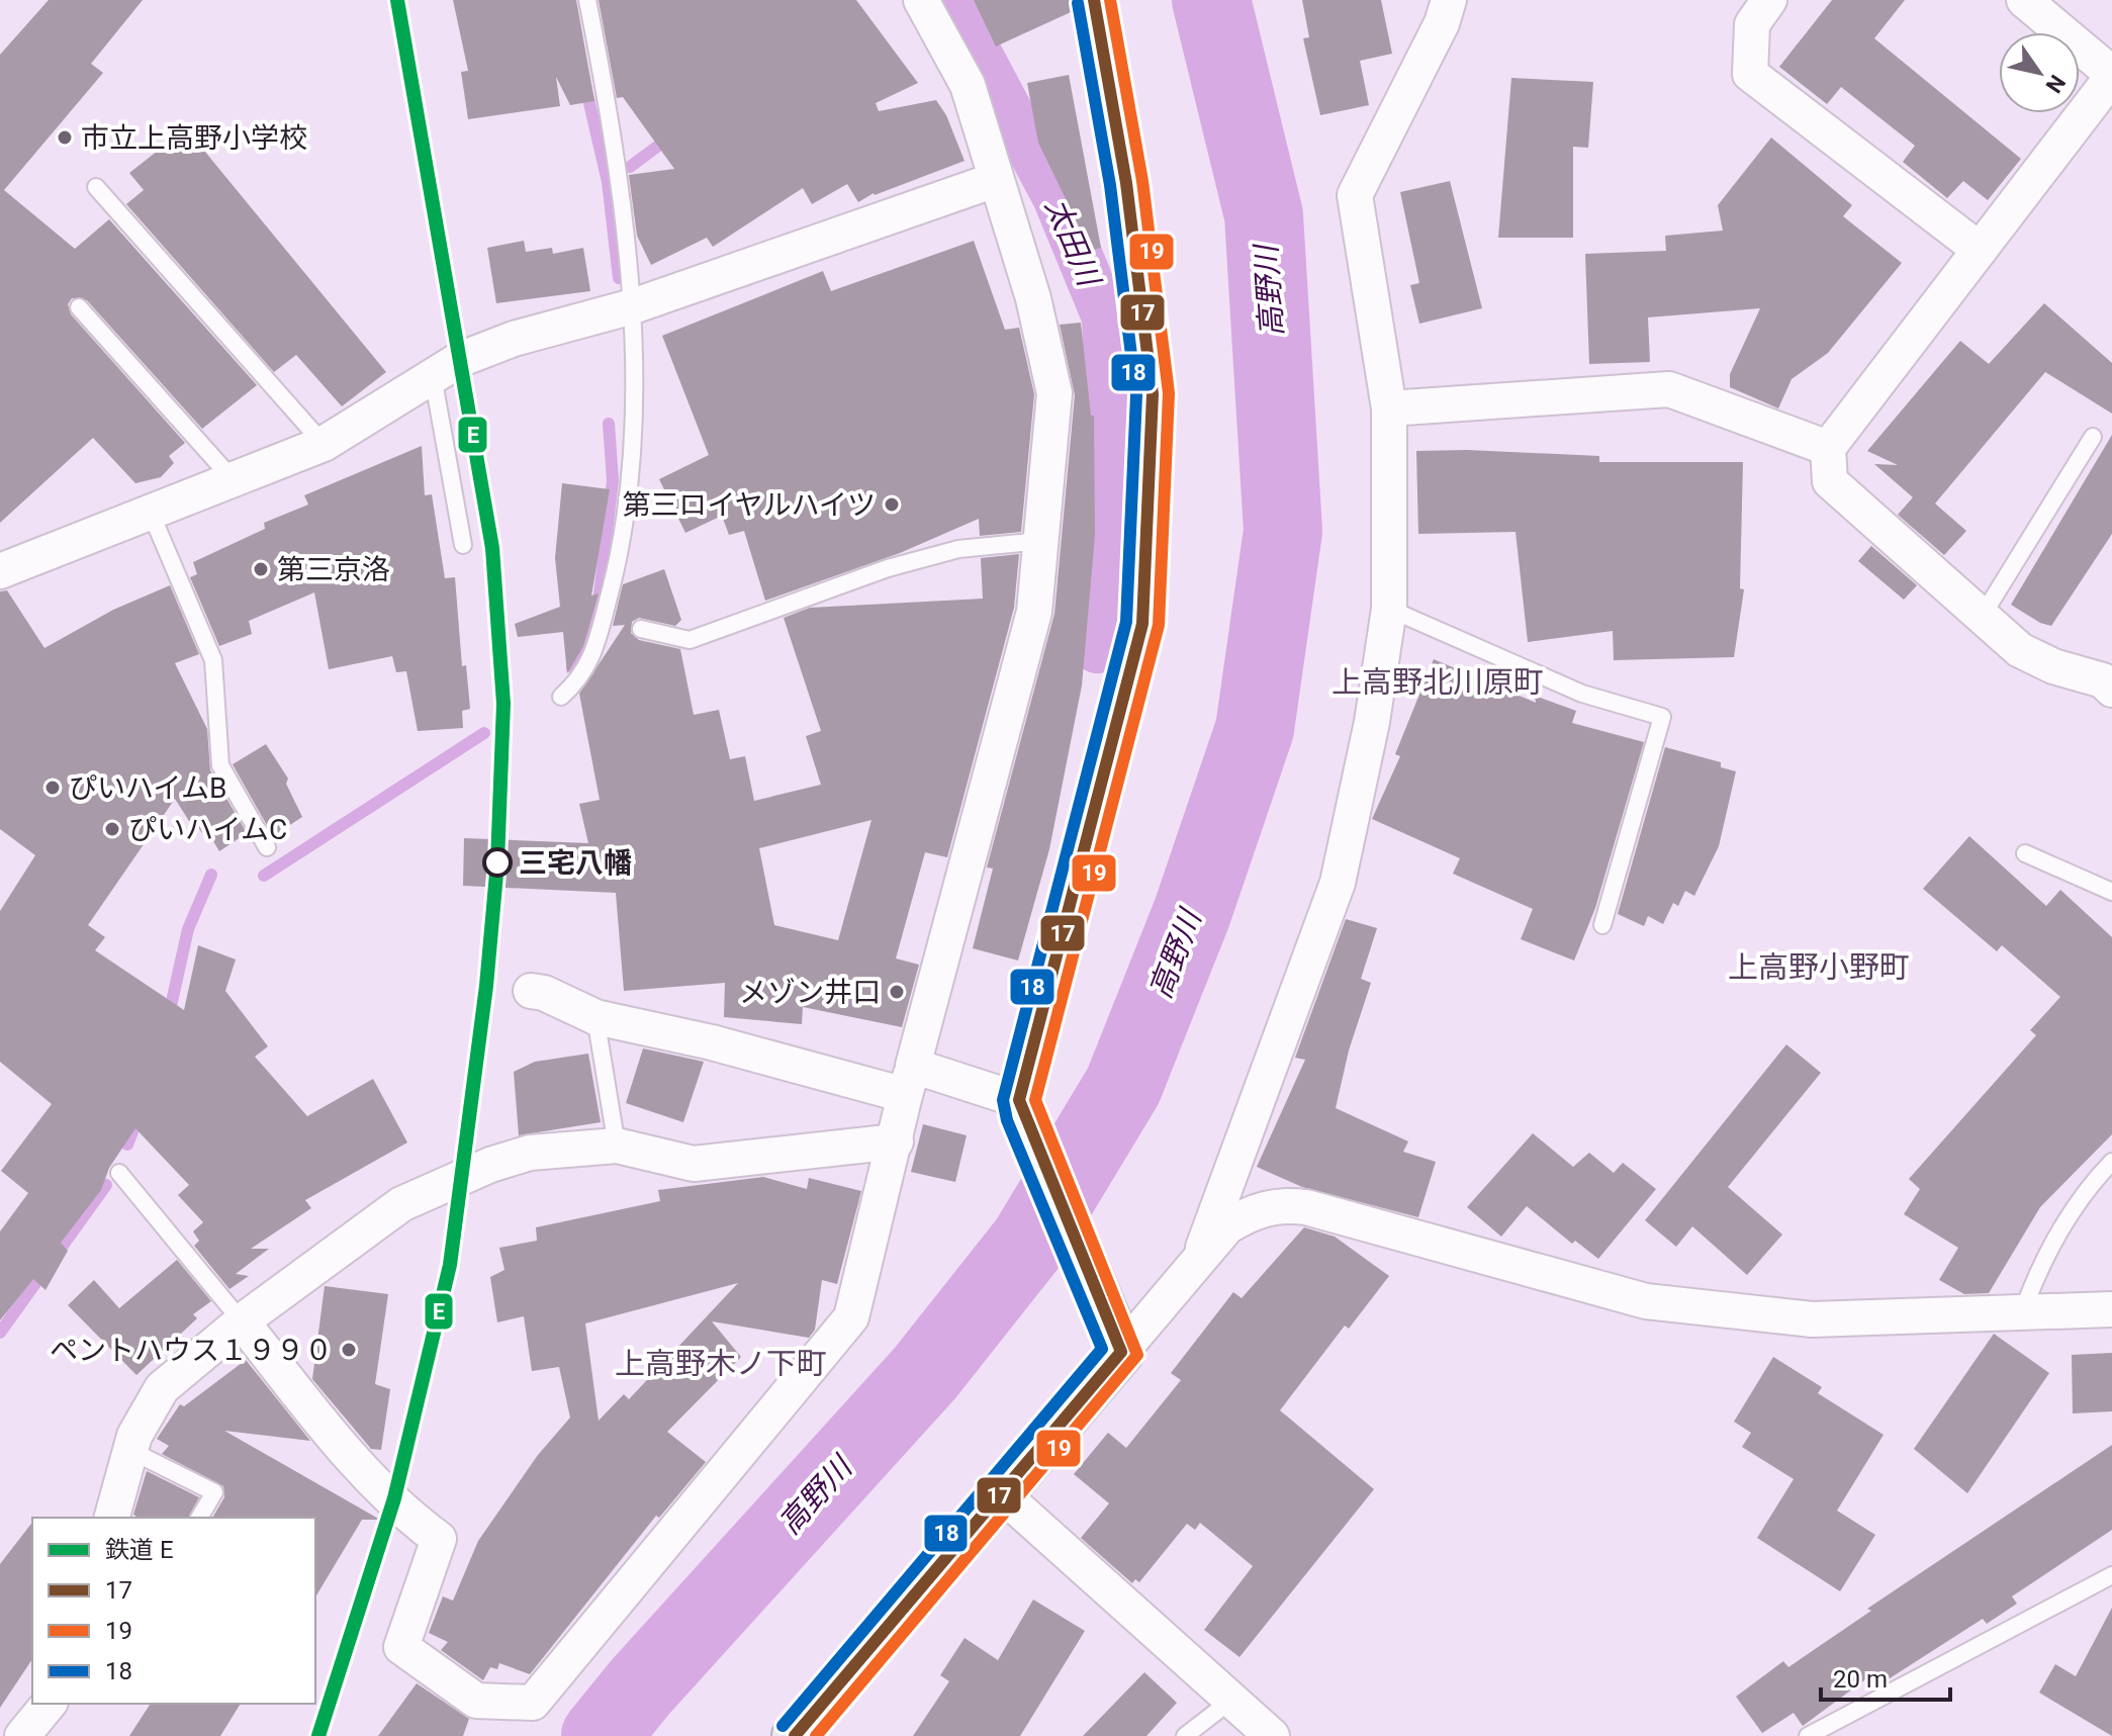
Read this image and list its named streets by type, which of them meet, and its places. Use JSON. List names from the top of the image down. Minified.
{"districts":["上高野北川原町","上高野小野町","上高野木ノ下町"],"water":["太田川","高野川"],"places":["市立上高野小学校","第三ロイヤルハイツ","第三京洛","ぴいハイムB","ぴいハイムC","三宅八幡","メゾン井口","ペントハウス１９９０"],"lines":["rail line E","transit line 17","transit line 19","transit line 18"],"legend":["鉄道 E","17","19","18"],"scale_bar":"20 m","north":"bottom right"}
